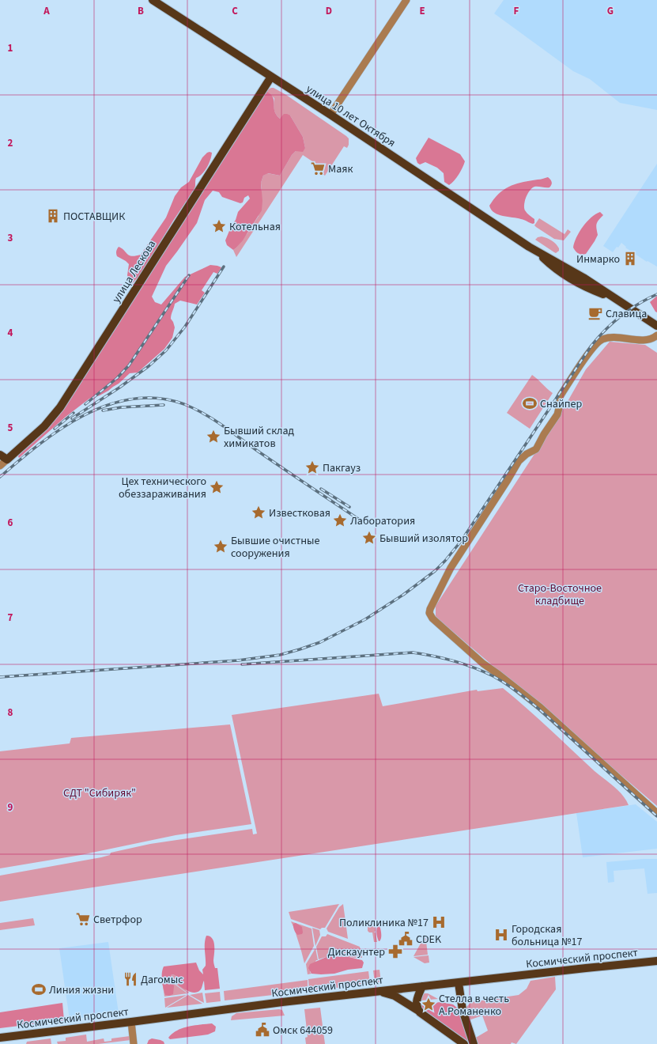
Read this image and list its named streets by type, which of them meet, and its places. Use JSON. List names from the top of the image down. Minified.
{"streets":{"main road":["улица 10 лет Октября","улица Лескова","Космический проспект"]},"crossings":[["улица 10 лет Октября","улица Лескова"]],"parks":["Старо-Восточное кладбище","СДТ \"Сибиряк\""],"places":{"supermarket":["Маяк","Светрфор"],"building":["ПОСТАВЩИК","Инмарко"],"place":["Котельная","Бывший склад химикатов","Пакгауз","Цех технического обеззараживания","Известковая","Лаборатория","Бывший изолятор","Бывшие очистные сооружения","Стелла в честь А.Романенко"],"cafe":["Славица"],"sports":["Снайпер","Линия жизни"],"hospital":["Поликлиника №17","Городская больница №17"],"public building":["CDEK","Омск 644059"],"pharmacy":["Дискаунтер"],"restaurant":["Дагомыс"]},"grid":{"columns":["A","B","C","D","E","F","G"],"rows":["1","2","3","4","5","6","7","8","9"]}}
